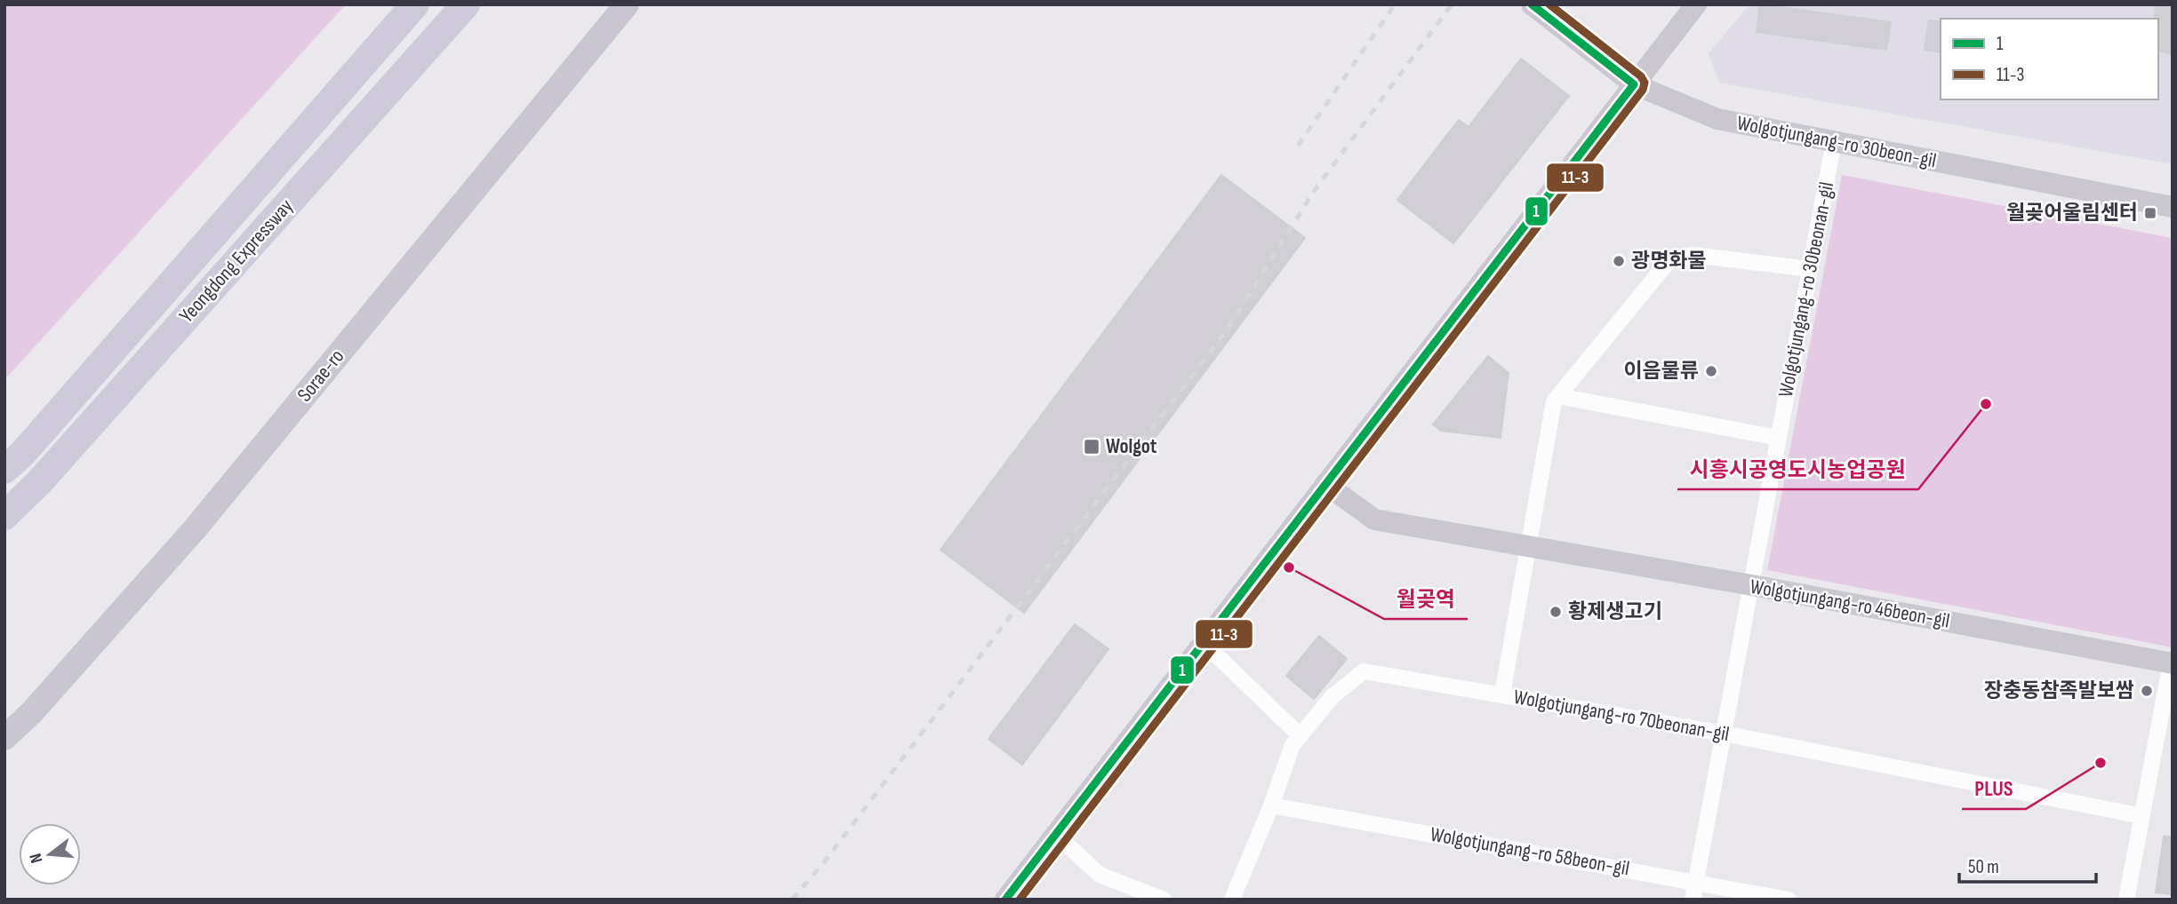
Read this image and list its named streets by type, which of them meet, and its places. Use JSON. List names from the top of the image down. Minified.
{"streets":{"highway":["Yeongdong Expressway"],"main road":["Sorae-ro"],"street":["Wolgotjungang-ro 30beon-gil","Wolgotjungang-ro 30beonan-gil","Wolgotjungang-ro 46beon-gil","Wolgotjungang-ro 70beonan-gil","Wolgotjungang-ro 58beon-gil"]},"crossings":[["Wolgotjungang-ro 30beon-gil","Wolgotjungang-ro 30beonan-gil"],["Wolgotjungang-ro 30beonan-gil","Wolgotjungang-ro 46beon-gil"],["Wolgotjungang-ro 30beonan-gil","Wolgotjungang-ro 70beonan-gil"],["Wolgotjungang-ro 30beonan-gil","Wolgotjungang-ro 58beon-gil"],["Wolgotjungang-ro 70beonan-gil","Wolgotjungang-ro 58beon-gil"]],"places":{"transit":["월곶어울림센터","Wolgot"],"other":["광명화물","이음물류","시흥시공영도시농업공원","월곶역","황제생고기","장충동참족발보쌈","PLUS"]},"lines":["transit line 1","transit line 11-3"],"legend":["1","11-3"],"scale_bar":"50 m","north":"left"}
